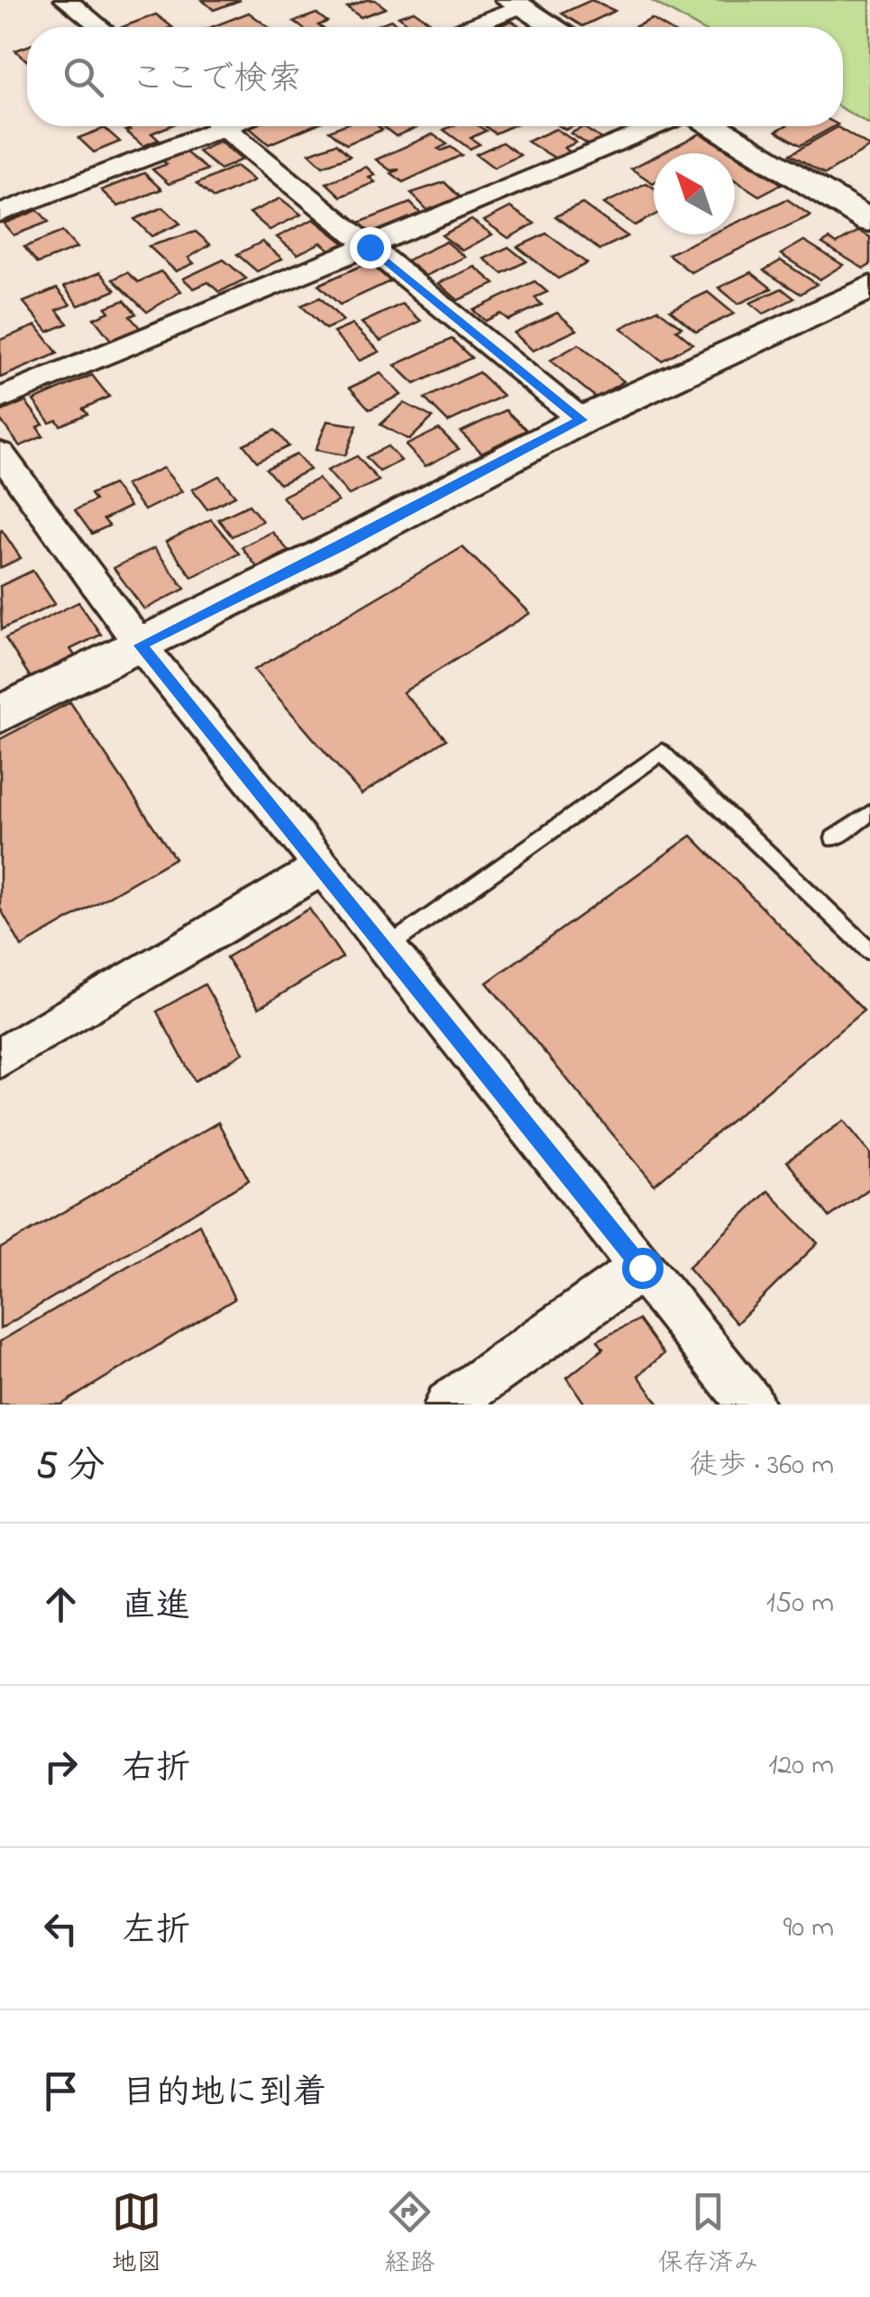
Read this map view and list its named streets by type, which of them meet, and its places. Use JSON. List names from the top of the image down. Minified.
{"north":"top left","page":{"search":"ここで検索","heading":["5 分","徒歩 · 360 m"],"list":[["直進","150 m"],["右折","120 m"],["左折","90 m"],"目的地に到着"],"nav":["地図","経路","保存済み"]}}
